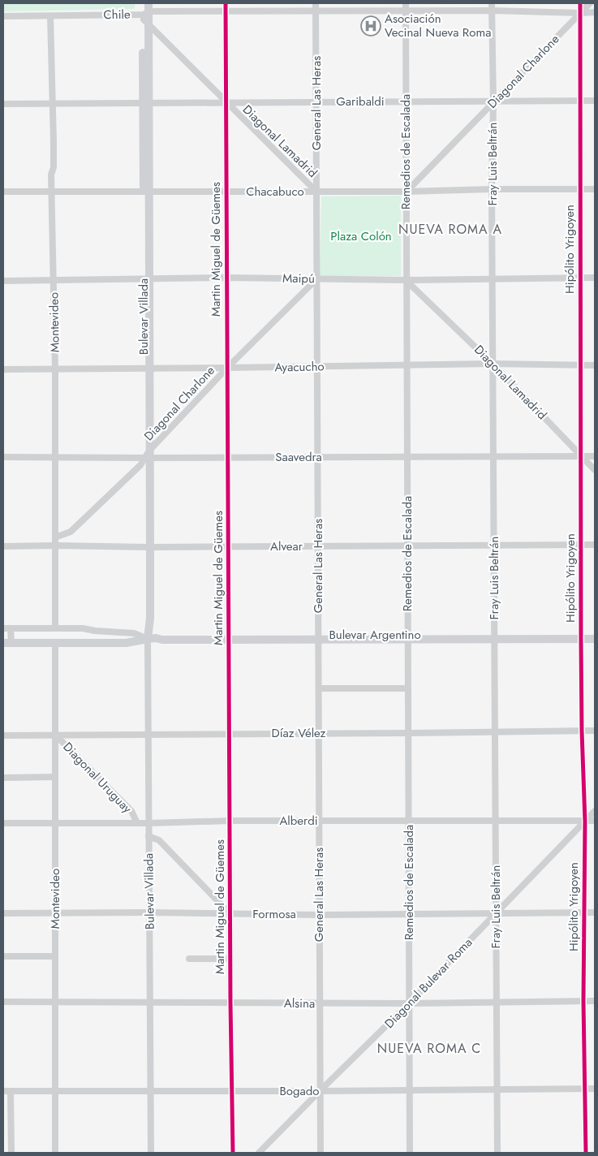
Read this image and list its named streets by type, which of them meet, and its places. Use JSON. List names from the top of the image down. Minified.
{"streets":{"main road":["Bulevar Villada","Bulevar Argentino"],"street":["Chile","Diagonal Charlone","Garibaldi","General Las Heras","Diagonal Lamadrid","Remedios de Escalada","Fray Luis Beltrán","Chacabuco","Martin Miguel de Güemes","Hipólito Yrigoyen","Maipú","Montevideo","Ayacucho","Saavedra","Alvear","Díaz Vélez","Diagonal Uruguay","Alberdi","Formosa","Diagonal Bulevar Roma","Alsina","Bogado"]},"crossings":[["Chile","Diagonal Charlone"],["Chile","General Las Heras"],["Chile","Diagonal Lamadrid"],["Chile","Remedios de Escalada"],["Chile","Fray Luis Beltrán"],["Chile","Martin Miguel de Güemes"],["Chile","Hipólito Yrigoyen"],["Chile","Bulevar Villada"],["Chile","Montevideo"],["Diagonal Charlone","Garibaldi"],["Diagonal Charlone","General Las Heras"],["Diagonal Charlone","Remedios de Escalada"],["Diagonal Charlone","Fray Luis Beltrán"],["Diagonal Charlone","Chacabuco"],["Diagonal Charlone","Martin Miguel de Güemes"],["Diagonal Charlone","Hipólito Yrigoyen"],["Diagonal Charlone","Maipú"],["Diagonal Charlone","Bulevar Villada"],["Diagonal Charlone","Montevideo"],["Diagonal Charlone","Ayacucho"],["Diagonal Charlone","Saavedra"],["Garibaldi","General Las Heras"],["Garibaldi","Diagonal Lamadrid"],["Garibaldi","Remedios de Escalada"],["Garibaldi","Fray Luis Beltrán"],["Garibaldi","Martin Miguel de Güemes"],["Garibaldi","Hipólito Yrigoyen"],["Garibaldi","Bulevar Villada"],["Garibaldi","Montevideo"],["General Las Heras","Diagonal Lamadrid"],["General Las Heras","Chacabuco"],["General Las Heras","Maipú"],["General Las Heras","Ayacucho"],["General Las Heras","Saavedra"],["General Las Heras","Alvear"],["General Las Heras","Bulevar Argentino"],["General Las Heras","Díaz Vélez"],["General Las Heras","Alberdi"],["General Las Heras","Formosa"],["General Las Heras","Diagonal Bulevar Roma"],["General Las Heras","Alsina"],["General Las Heras","Bogado"],["Diagonal Lamadrid","Remedios de Escalada"],["Diagonal Lamadrid","Fray Luis Beltrán"],["Diagonal Lamadrid","Chacabuco"],["Diagonal Lamadrid","Martin Miguel de Güemes"],["Diagonal Lamadrid","Hipólito Yrigoyen"],["Diagonal Lamadrid","Maipú"],["Diagonal Lamadrid","Bulevar Villada"],["Diagonal Lamadrid","Ayacucho"],["Diagonal Lamadrid","Saavedra"],["Remedios de Escalada","Chacabuco"],["Remedios de Escalada","Maipú"],["Remedios de Escalada","Ayacucho"],["Remedios de Escalada","Saavedra"],["Remedios de Escalada","Alvear"],["Remedios de Escalada","Bulevar Argentino"],["Remedios de Escalada","Díaz Vélez"],["Remedios de Escalada","Alberdi"],["Remedios de Escalada","Formosa"],["Remedios de Escalada","Diagonal Bulevar Roma"],["Remedios de Escalada","Alsina"],["Remedios de Escalada","Bogado"],["Fray Luis Beltrán","Chacabuco"],["Fray Luis Beltrán","Maipú"],["Fray Luis Beltrán","Ayacucho"],["Fray Luis Beltrán","Saavedra"],["Fray Luis Beltrán","Alvear"],["Fray Luis Beltrán","Bulevar Argentino"],["Fray Luis Beltrán","Díaz Vélez"],["Fray Luis Beltrán","Alberdi"],["Fray Luis Beltrán","Formosa"],["Fray Luis Beltrán","Diagonal Bulevar Roma"],["Fray Luis Beltrán","Alsina"],["Fray Luis Beltrán","Bogado"],["Chacabuco","Martin Miguel de Güemes"],["Chacabuco","Hipólito Yrigoyen"],["Chacabuco","Bulevar Villada"],["Chacabuco","Montevideo"],["Martin Miguel de Güemes","Maipú"],["Martin Miguel de Güemes","Ayacucho"],["Martin Miguel de Güemes","Saavedra"],["Martin Miguel de Güemes","Alvear"],["Martin Miguel de Güemes","Bulevar Argentino"],["Martin Miguel de Güemes","Díaz Vélez"],["Martin Miguel de Güemes","Alberdi"],["Martin Miguel de Güemes","Formosa"],["Martin Miguel de Güemes","Alsina"],["Martin Miguel de Güemes","Bogado"],["Hipólito Yrigoyen","Maipú"],["Hipólito Yrigoyen","Ayacucho"],["Hipólito Yrigoyen","Saavedra"],["Hipólito Yrigoyen","Alvear"],["Hipólito Yrigoyen","Bulevar Argentino"],["Hipólito Yrigoyen","Díaz Vélez"],["Hipólito Yrigoyen","Alberdi"],["Hipólito Yrigoyen","Formosa"],["Hipólito Yrigoyen","Diagonal Bulevar Roma"],["Hipólito Yrigoyen","Alsina"],["Hipólito Yrigoyen","Bogado"],["Maipú","Bulevar Villada"],["Maipú","Montevideo"],["Bulevar Villada","Ayacucho"],["Bulevar Villada","Saavedra"],["Bulevar Villada","Alvear"],["Bulevar Villada","Bulevar Argentino"],["Bulevar Villada","Díaz Vélez"],["Bulevar Villada","Alberdi"],["Bulevar Villada","Formosa"],["Bulevar Villada","Alsina"],["Bulevar Villada","Bogado"],["Montevideo","Ayacucho"],["Montevideo","Saavedra"],["Montevideo","Alvear"],["Montevideo","Bulevar Argentino"],["Montevideo","Díaz Vélez"],["Montevideo","Diagonal Uruguay"],["Montevideo","Alberdi"],["Montevideo","Formosa"],["Montevideo","Alsina"],["Montevideo","Bogado"],["Díaz Vélez","Diagonal Uruguay"],["Diagonal Uruguay","Alberdi"],["Alberdi","Diagonal Bulevar Roma"],["Formosa","Diagonal Bulevar Roma"],["Diagonal Bulevar Roma","Alsina"],["Diagonal Bulevar Roma","Bogado"]],"districts":["NUEVA ROMA A","NUEVA ROMA C"],"parks":["Plaza Colón"],"places":{"hospital":["Asociación Vecinal Nueva Roma"]}}
